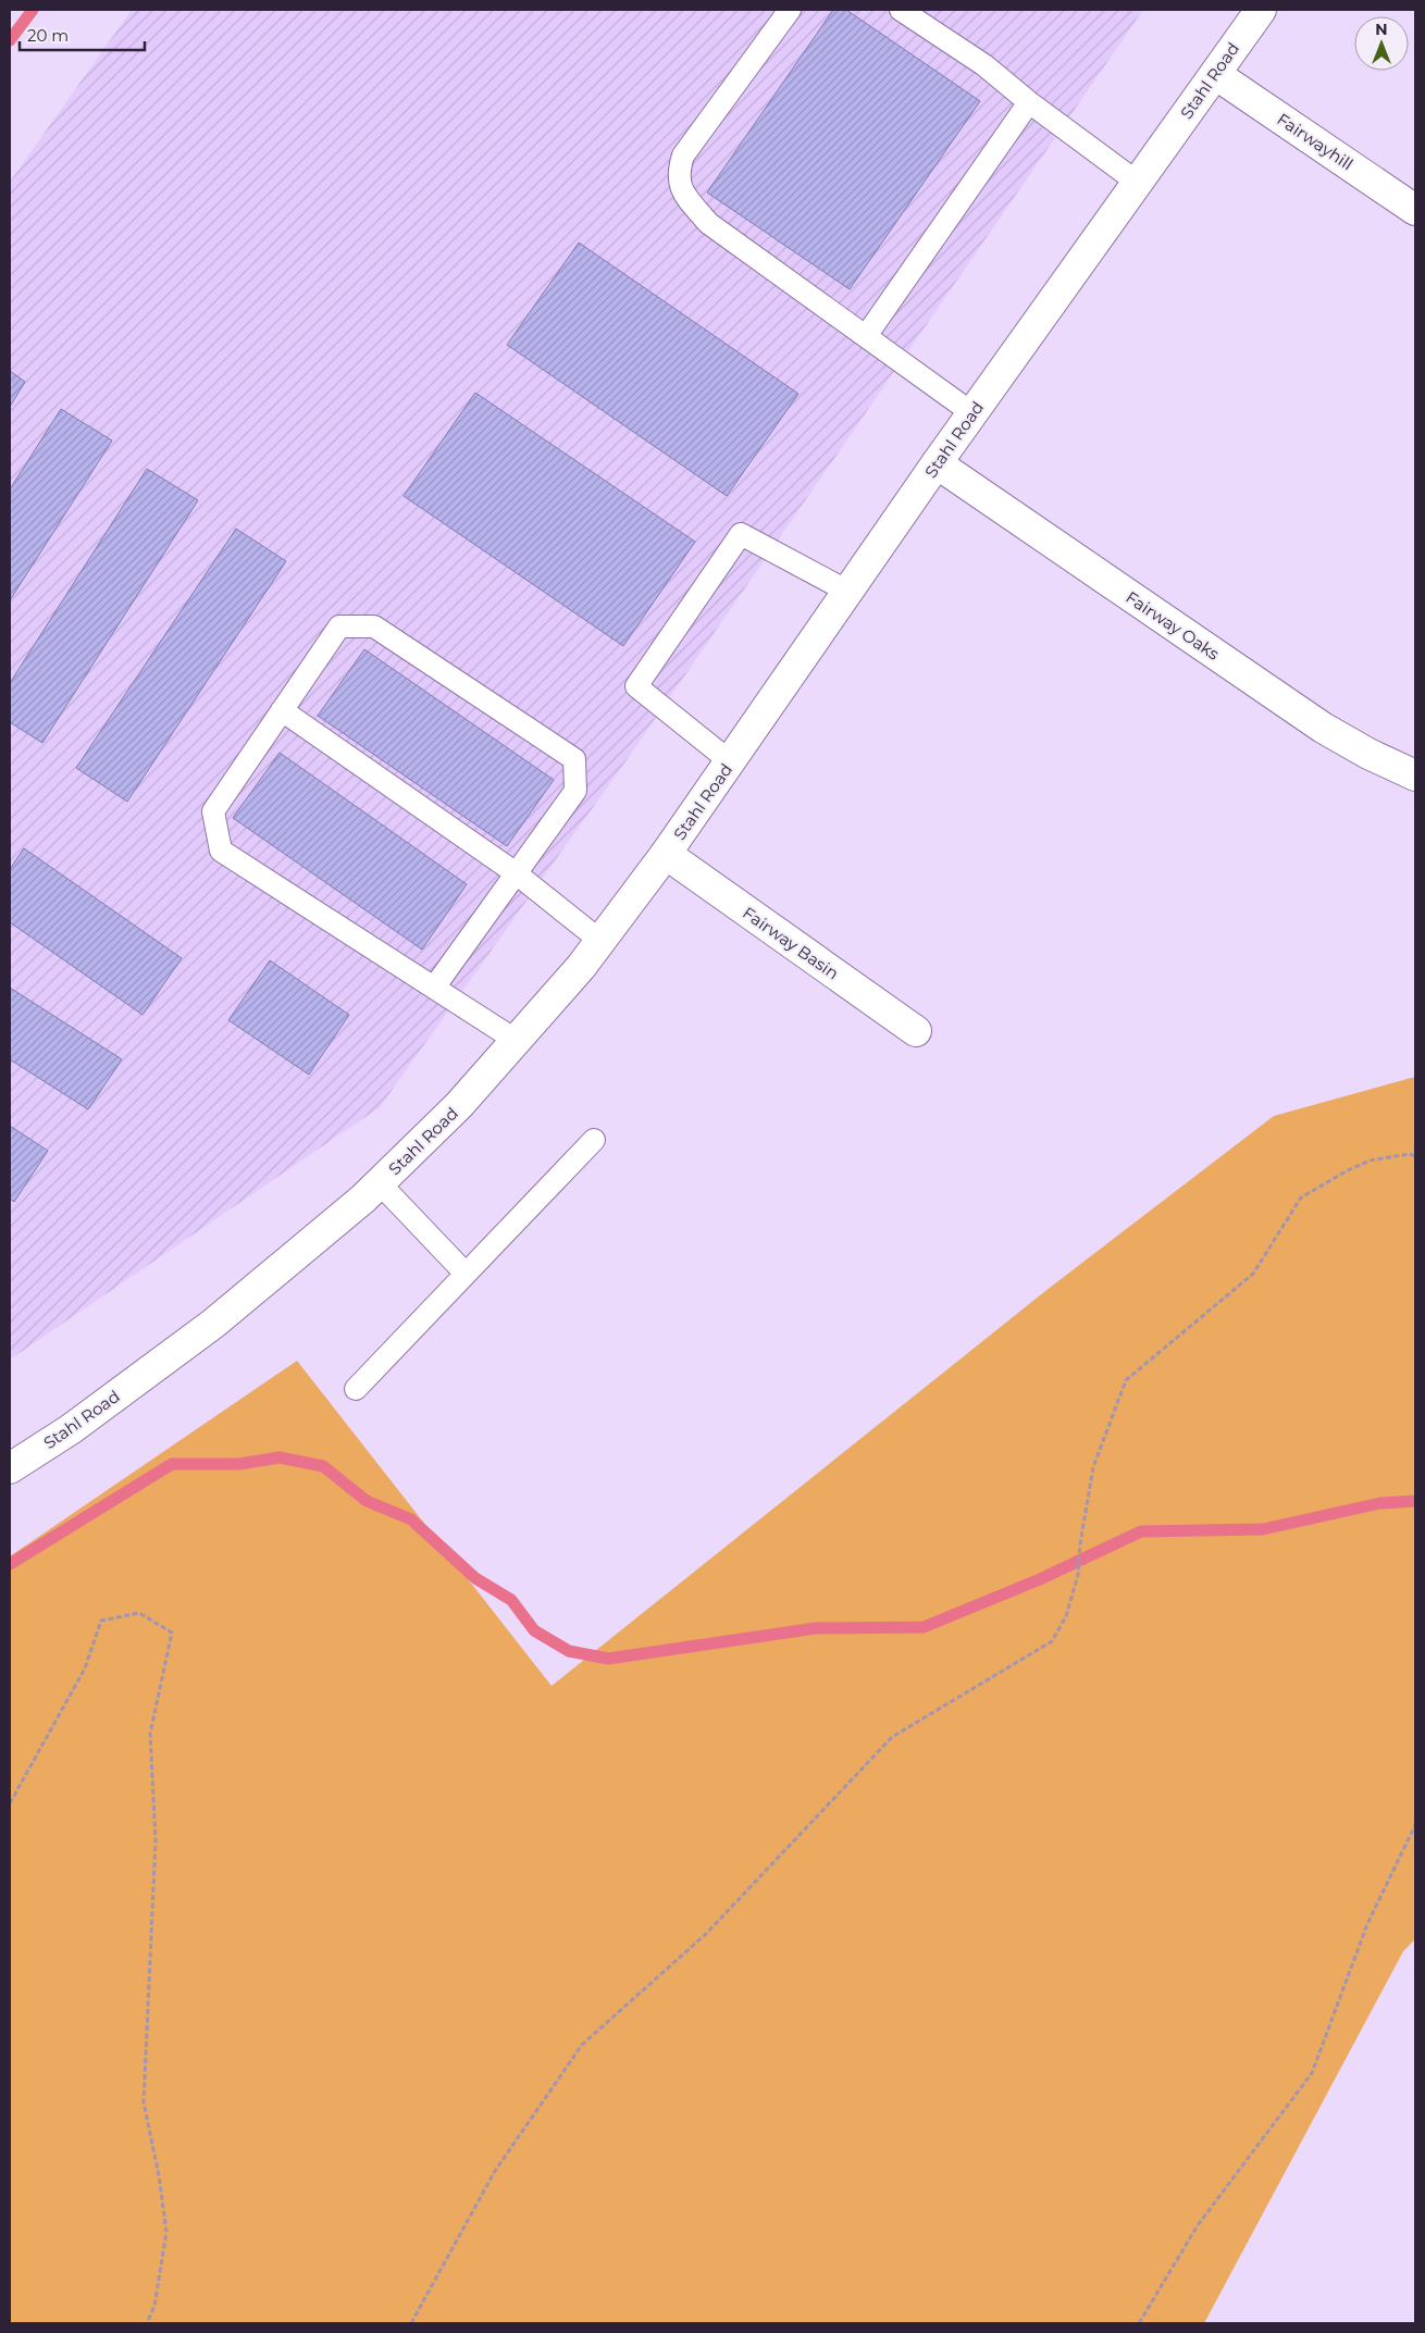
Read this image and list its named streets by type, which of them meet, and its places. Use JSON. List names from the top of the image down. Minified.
{"streets":{"street":["Stahl Road","Fairwayhill","Fairway Oaks","Fairway Basin"]},"crossings":[["Stahl Road","Fairwayhill"],["Stahl Road","Fairway Oaks"],["Stahl Road","Fairway Basin"]],"scale_bar":"20 m","north":"top"}
